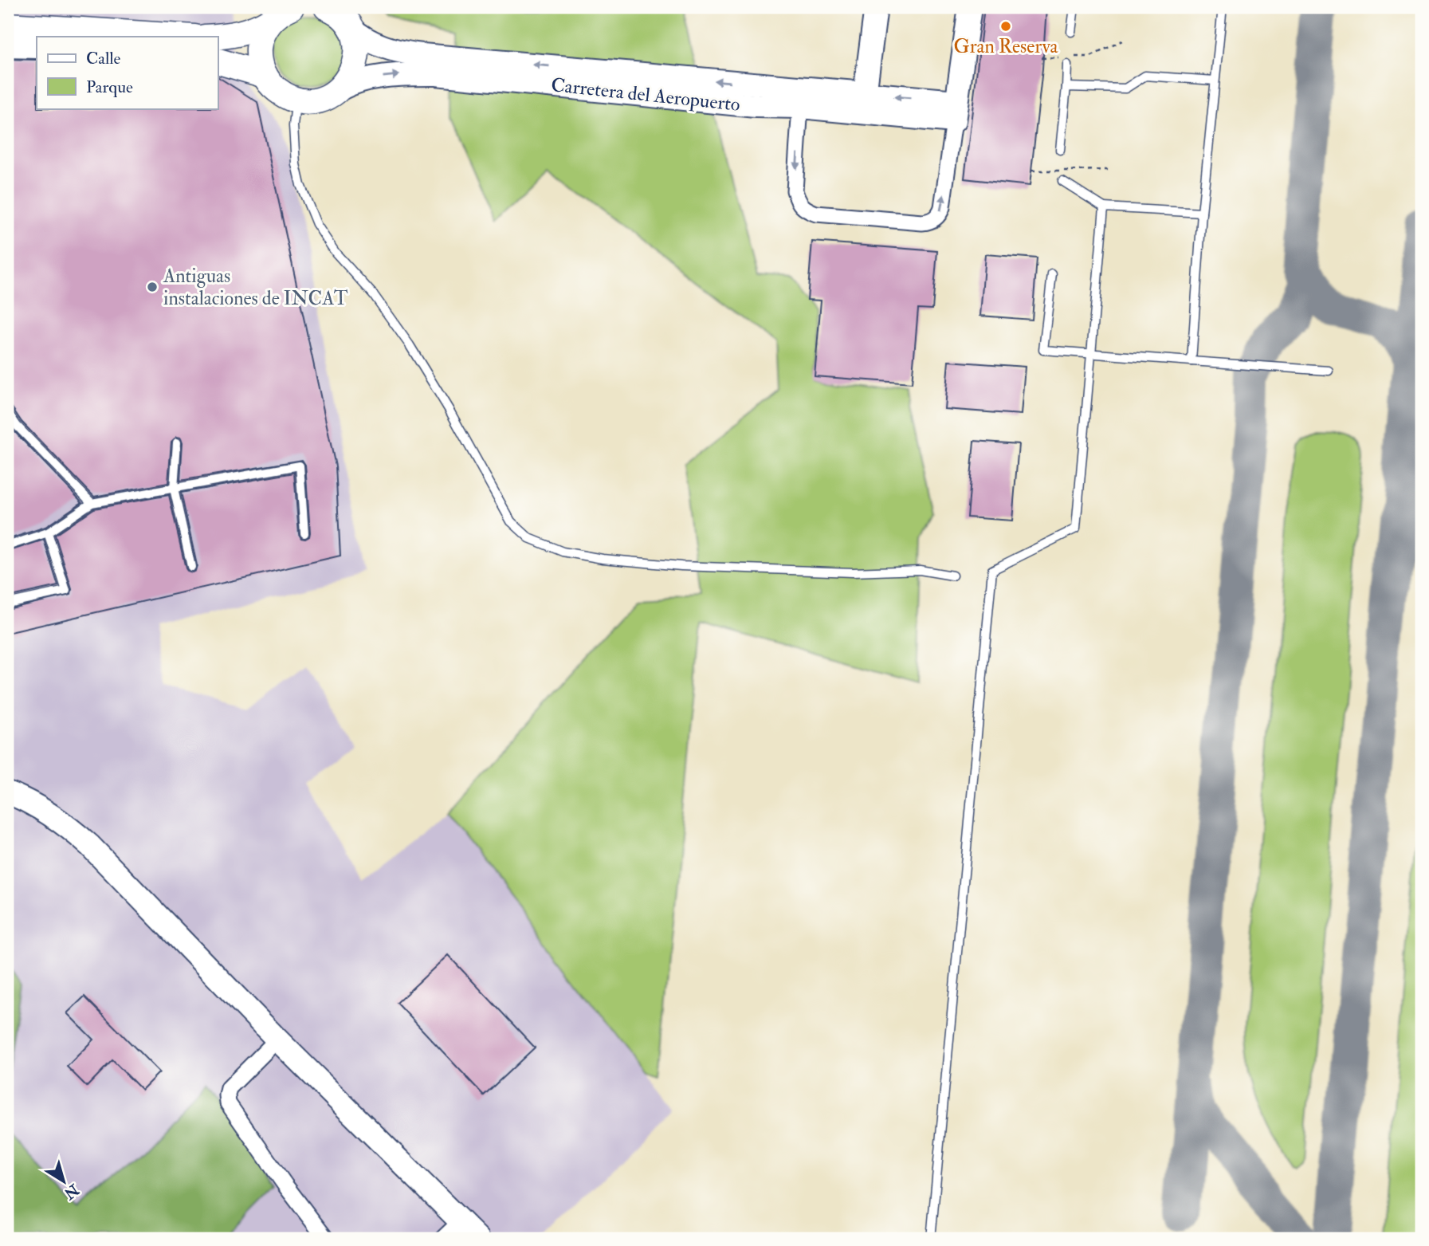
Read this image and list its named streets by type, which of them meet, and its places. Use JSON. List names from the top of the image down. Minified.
{"streets":{"street":["Carretera del Aeropuerto"]},"places":["Gran Reserva","Antiguas instalaciones de INCAT"],"legend":["Calle","Parque"],"north":"bottom right"}
